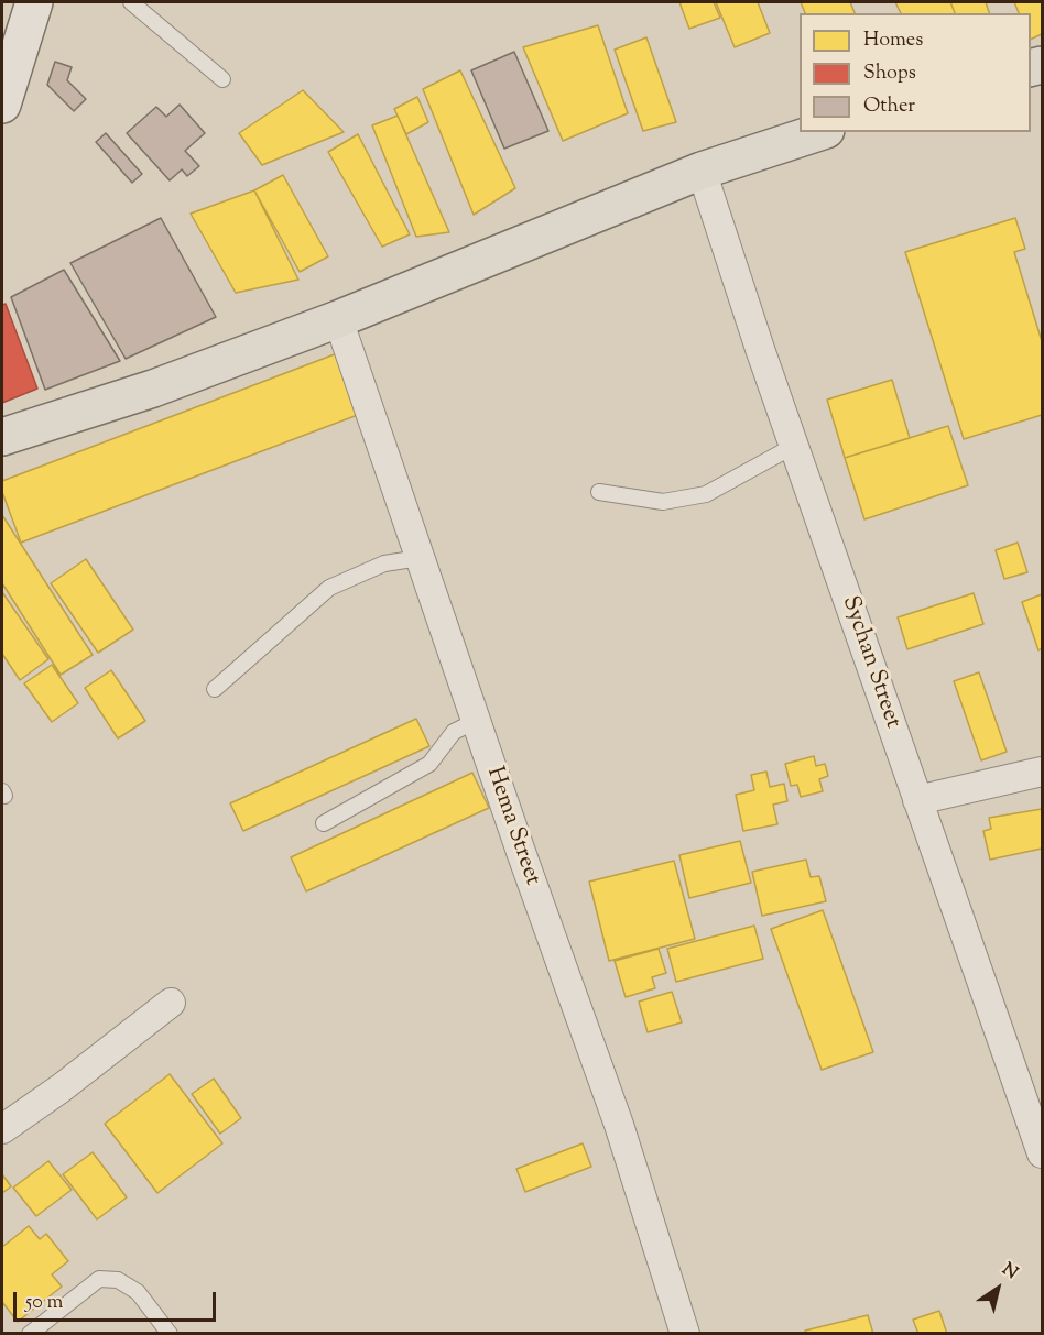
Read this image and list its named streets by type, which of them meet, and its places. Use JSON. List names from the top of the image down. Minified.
{"streets":{"street":["Sychan Street","Hema Street"]},"legend":["Homes","Shops","Other"],"scale_bar":"50 m","north":"top right"}
